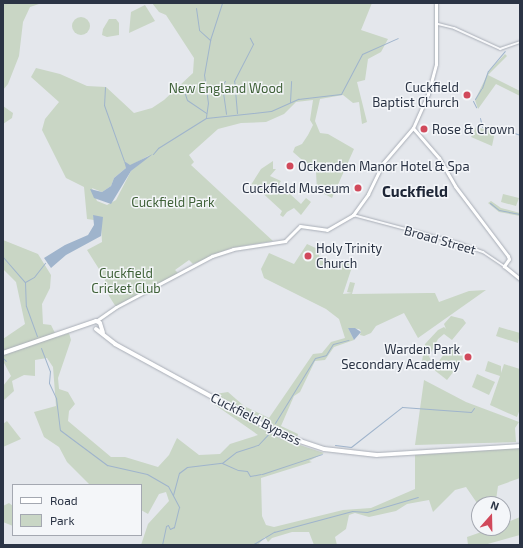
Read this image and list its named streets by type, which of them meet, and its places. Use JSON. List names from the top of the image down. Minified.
{"streets":{"highway":["Cuckfield Bypass"],"main road":["Broad Street"]},"districts":["Cuckfield"],"parks":["New England Wood","Cuckfield Park","Cuckfield Cricket Club"],"places":["Cuckfield Baptist Church","Rose & Crown","Ockenden Manor Hotel & Spa","Cuckfield Museum","Holy Trinity Church","Warden Park Secondary Academy"],"legend":["Road","Park"],"north":"top"}
